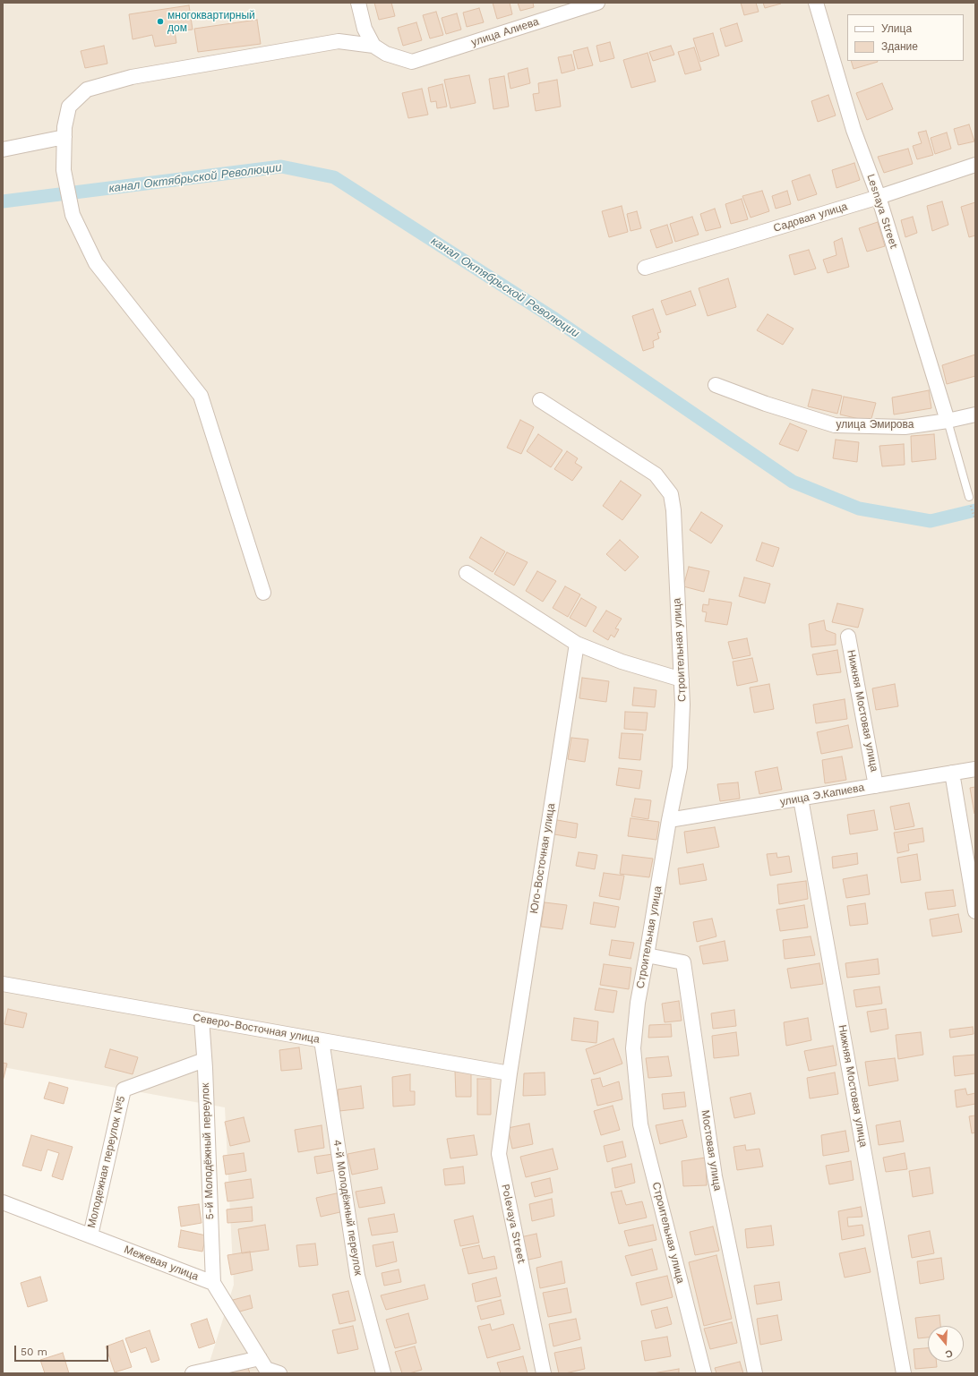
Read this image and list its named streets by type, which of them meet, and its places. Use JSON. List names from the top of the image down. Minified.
{"streets":{"street":["улица Алиева","Lesnaya Street","Садовая улица","улица Эмирова","Строительная улица","Нижняя Мостовая улица","улица Э.Капиева","Юго-Восточная улица","Северо-Восточная улица","Мостовая улица","5-й Молодёжный переулок","Молодежная переулок №5","4-й Молодёжный переулок","Polevaya Street","Межевая улица"]},"crossings":[["Lesnaya Street","Садовая улица"],["Lesnaya Street","улица Эмирова"],["Строительная улица","улица Э.Капиева"],["Строительная улица","Мостовая улица"],["Нижняя Мостовая улица","улица Э.Капиева"],["Юго-Восточная улица","Северо-Восточная улица"],["Юго-Восточная улица","Polevaya Street"],["Северо-Восточная улица","5-й Молодёжный переулок"],["Северо-Восточная улица","4-й Молодёжный переулок"],["Северо-Восточная улица","Polevaya Street"],["5-й Молодёжный переулок","Молодежная переулок №5"],["5-й Молодёжный переулок","Межевая улица"],["Молодежная переулок №5","Межевая улица"]],"water":["канал Октябрьской Революции"],"places":["многоквартирный дом"],"legend":["Улица","Здание"],"scale_bar":"50 m","north":"bottom"}
